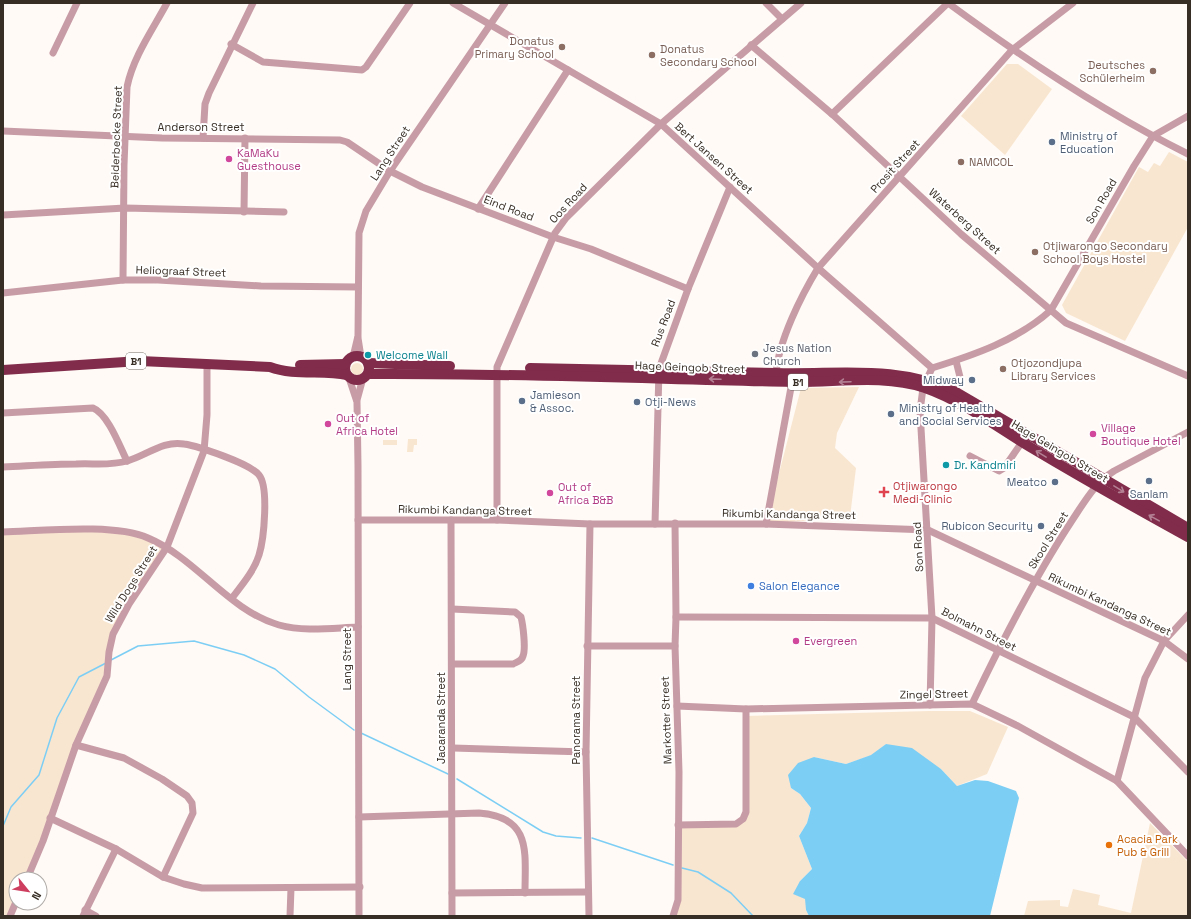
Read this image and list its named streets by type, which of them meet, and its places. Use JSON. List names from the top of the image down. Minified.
{"streets":{"highway":["B1","Hage Geingob Street"],"street":["Anderson Street","Beiderbecke Street","Lang Street","Bert Jansen Street","Prosit Street","Son Road","Oos Road","Eind Road","Waterberg Street","Heliograaf Street","Rus Road","Rikumbi Kandanga Street","Skool Street","Wild Dogs Street","Bolmahn Street","Zingel Street","Jacaranda Street","Panorama Street","Markotter Street"]},"crossings":[["Anderson Street","Beiderbecke Street"],["Anderson Street","Lang Street"],["Anderson Street","Eind Road"],["Beiderbecke Street","Heliograaf Street"],["Lang Street","Bert Jansen Street"],["Lang Street","Eind Road"],["Lang Street","Heliograaf Street"],["Lang Street","B1"],["Lang Street","Hage Geingob Street"],["Lang Street","Rikumbi Kandanga Street"],["Bert Jansen Street","Prosit Street"],["Bert Jansen Street","Son Road"],["Bert Jansen Street","Oos Road"],["Bert Jansen Street","Rus Road"],["Prosit Street","Waterberg Street"],["Prosit Street","Hage Geingob Street"],["Son Road","Waterberg Street"],["Son Road","Hage Geingob Street"],["Son Road","Rikumbi Kandanga Street"],["Son Road","Bolmahn Street"],["Son Road","Zingel Street"],["Oos Road","Eind Road"],["Oos Road","Waterberg Street"],["Oos Road","Hage Geingob Street"],["Oos Road","Rikumbi Kandanga Street"],["Eind Road","Rus Road"],["Rus Road","Hage Geingob Street"],["Rus Road","Rikumbi Kandanga Street"],["B1","Hage Geingob Street"],["B1","Wild Dogs Street"],["Hage Geingob Street","Skool Street"],["Rikumbi Kandanga Street","Skool Street"],["Rikumbi Kandanga Street","Jacaranda Street"],["Rikumbi Kandanga Street","Panorama Street"],["Rikumbi Kandanga Street","Markotter Street"],["Skool Street","Bolmahn Street"],["Skool Street","Zingel Street"],["Bolmahn Street","Markotter Street"],["Zingel Street","Markotter Street"]],"places":{"other":["Donatus Primary School","Donatus Secondary School","Deutsches Schülerheim","Ministry of Education","KaMaKu Guesthouse","NAMCOL","Otjiwarongo Secondary School Boys Hostel","Jesus Nation Church","Welcome Wall","Otjozondjupa Library Services","Midway","Jamieson & Assoc.","Otji-News","Ministry of Health and Social Services","Out of Africa Hotel","Village Boutique Hotel","Dr. Kandmiri","Sanlam","Meatco","Out of Africa B&B","Rubicon Security","Salon Elegance","Evergreen","Acacia Park Pub & Grill"],"health":["Otjiwarongo Medi-Clinic"]},"north":"bottom right"}
